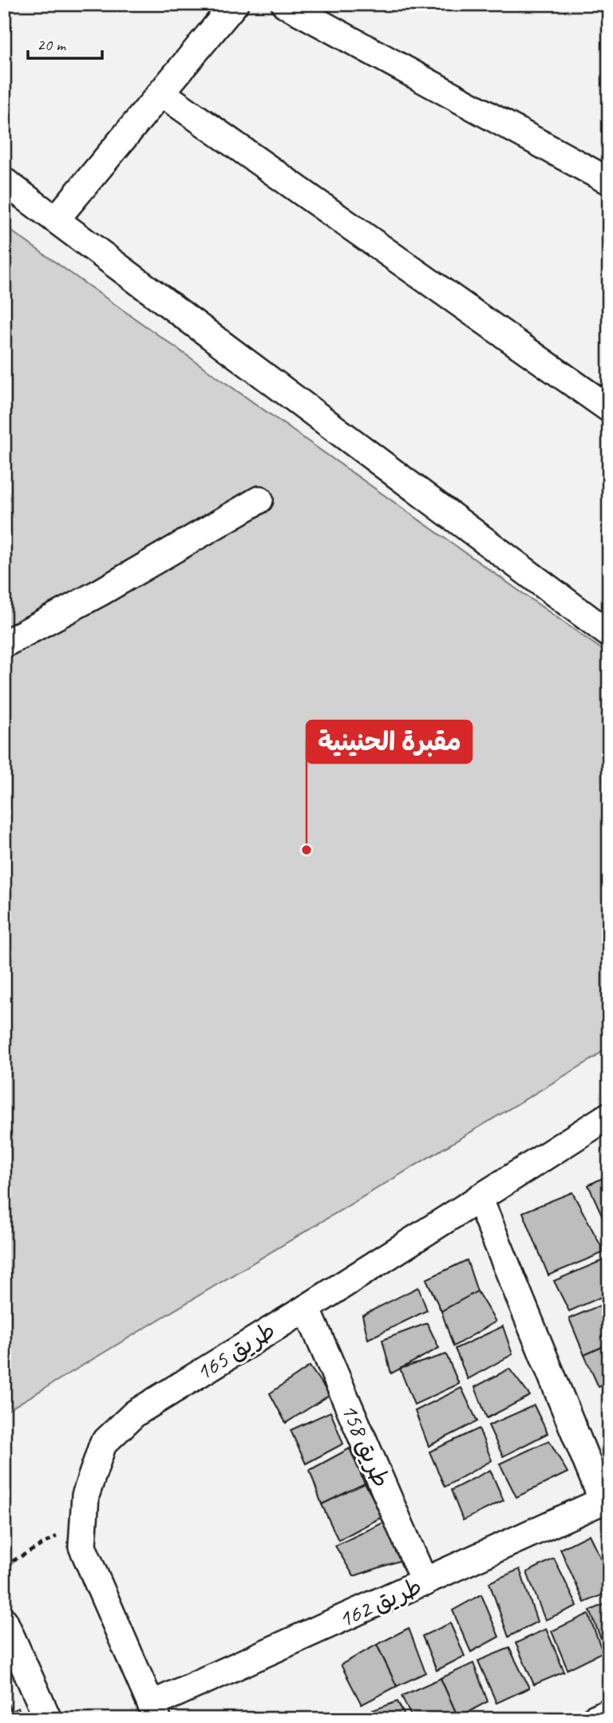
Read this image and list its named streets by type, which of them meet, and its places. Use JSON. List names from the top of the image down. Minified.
{"streets":{"street":["طريق 165","طريق 158","طريق 162"]},"crossings":[["طريق 165","طريق 158"],["طريق 165","طريق 162"],["طريق 158","طريق 162"]],"places":["مقبرة الحنينية"],"scale_bar":"20 m"}
